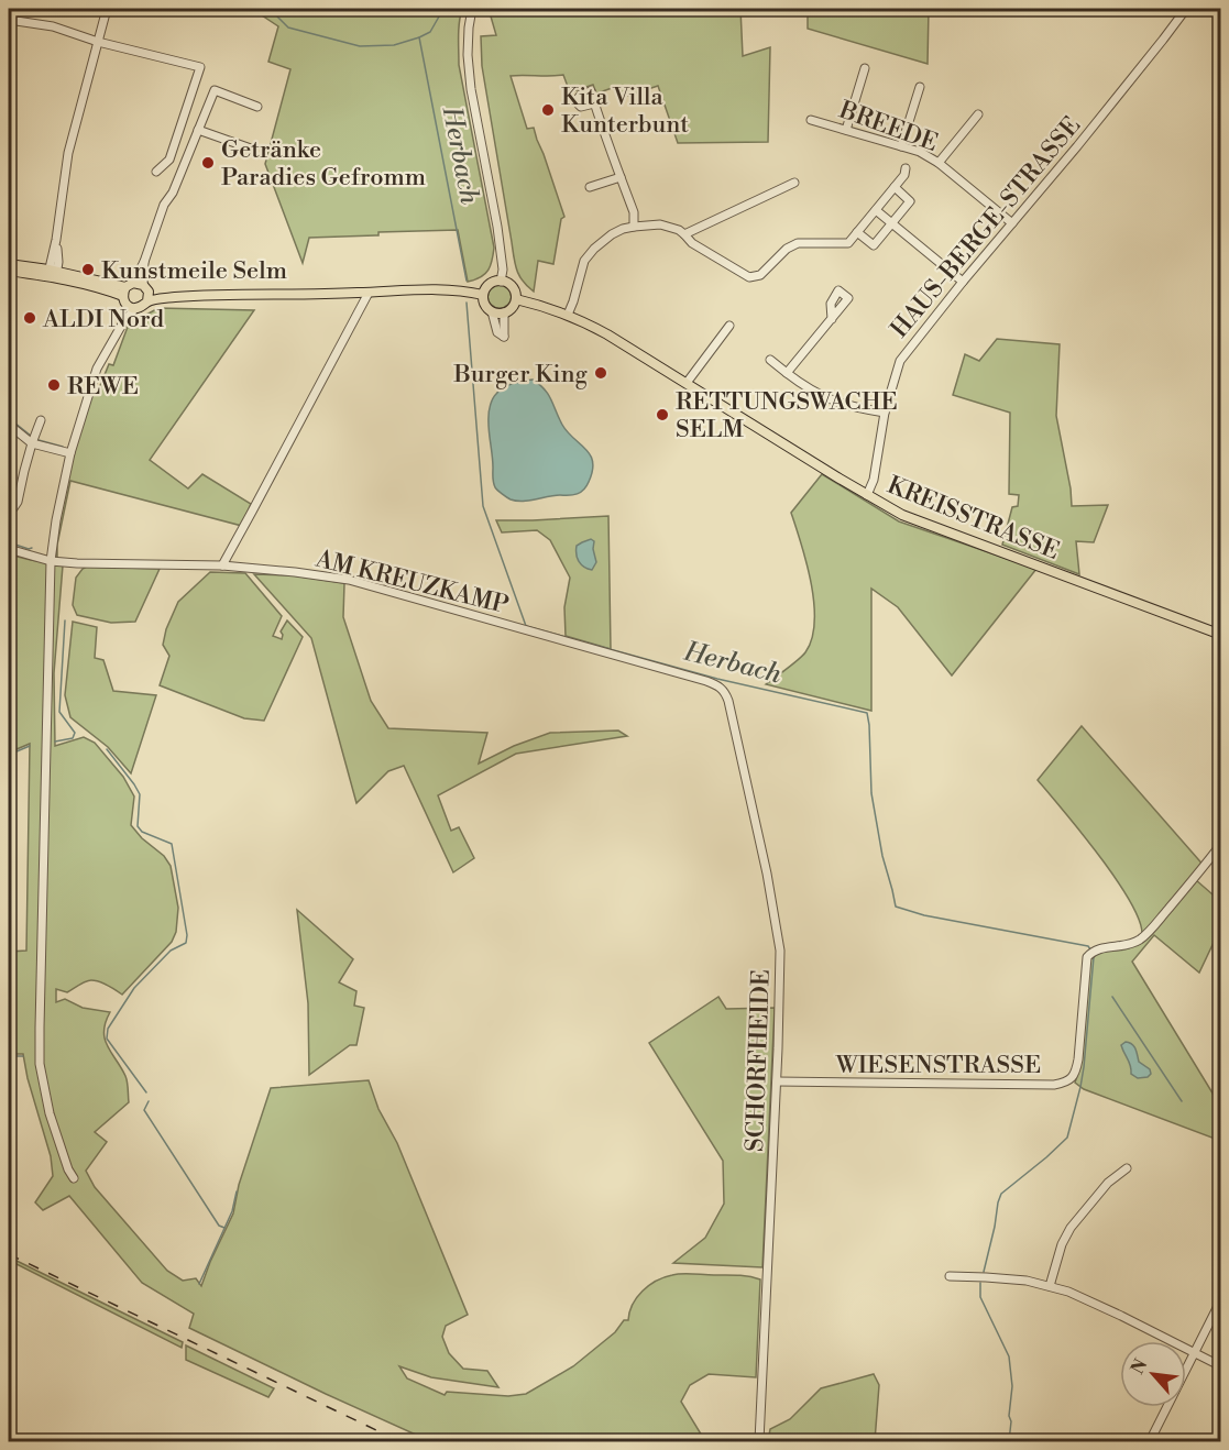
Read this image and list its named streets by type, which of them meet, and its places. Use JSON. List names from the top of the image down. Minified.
{"streets":{"main road":["KREISSTRASSE"],"street":["BREEDE","HAUS-BERGE-STRASSE","AM KREUZKAMP","SCHORFHEIDE","WIESENSTRASSE"]},"crossings":[["BREEDE","HAUS-BERGE-STRASSE"],["HAUS-BERGE-STRASSE","KREISSTRASSE"],["AM KREUZKAMP","SCHORFHEIDE"],["SCHORFHEIDE","WIESENSTRASSE"]],"water":["Herbach"],"places":["Kita Villa Kunterbunt","Getränke Paradies Gefromm","Kunstmeile Selm","ALDI Nord","Burger King","REWE","RETTUNGSWACHE SELM"],"north":"top left"}
